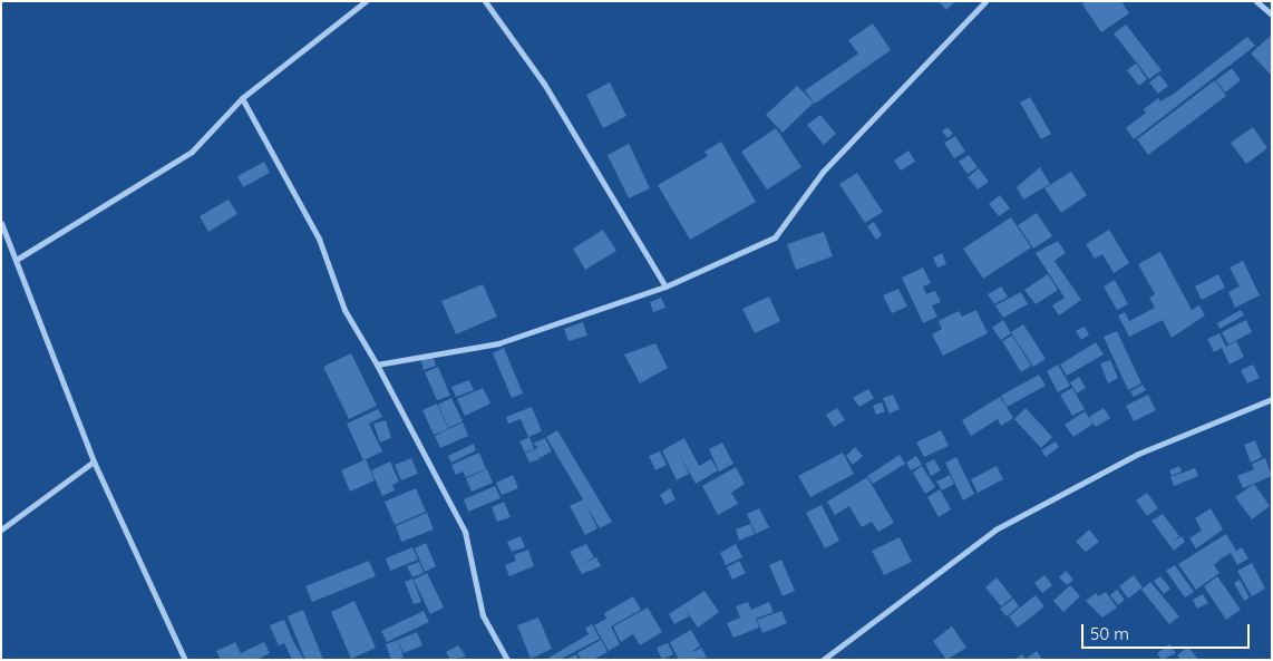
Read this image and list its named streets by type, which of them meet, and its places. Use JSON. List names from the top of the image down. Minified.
{"scale_bar":"50 m"}
